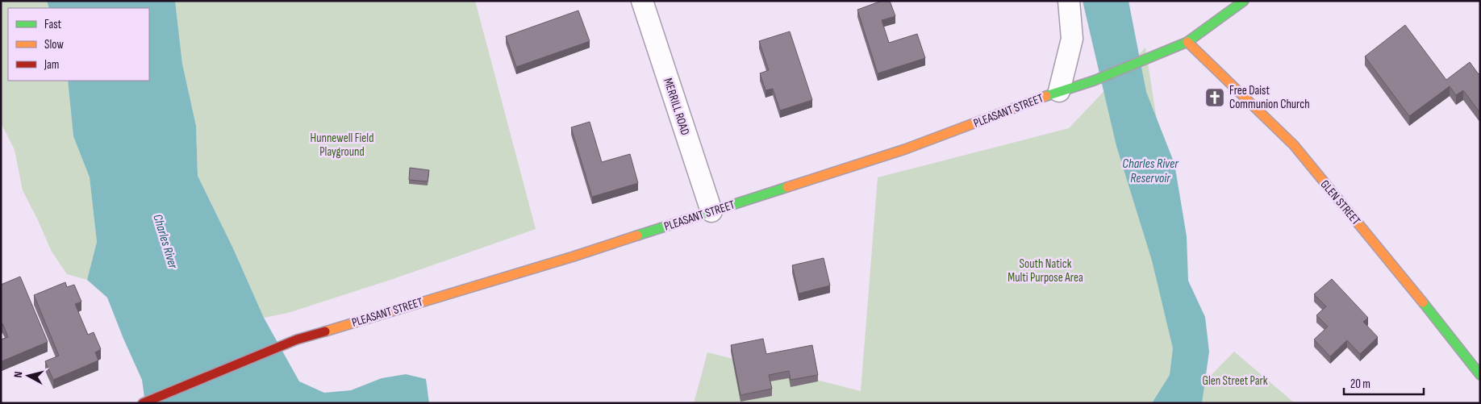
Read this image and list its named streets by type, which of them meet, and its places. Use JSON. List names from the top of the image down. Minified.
{"streets":{"main road":["PLEASANT STREET","GLEN STREET"],"street":["MERRILL ROAD"]},"crossings":[["MERRILL ROAD","PLEASANT STREET"],["PLEASANT STREET","GLEN STREET"]],"water":["Charles River Reservoir","Charles River"],"parks":["Hunnewell Field Playground","South Natick Multi Purpose Area","Glen Street Park"],"places":{"church":["Free Daist Communion Church"]},"legend":["Fast","Slow","Jam"],"scale_bar":"20 m","north":"left"}
